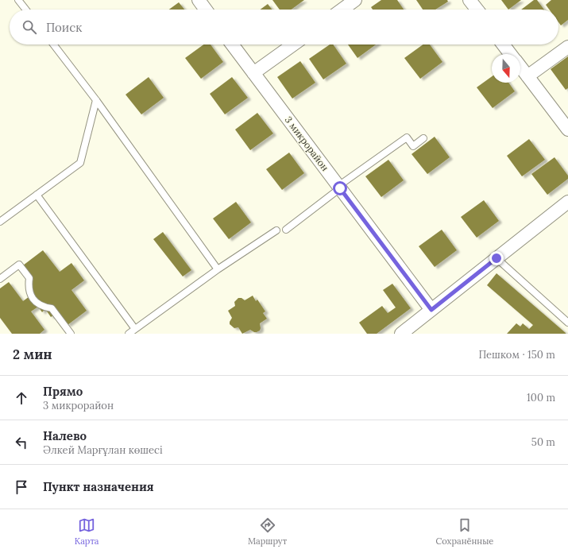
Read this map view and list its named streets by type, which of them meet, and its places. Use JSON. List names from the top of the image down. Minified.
{"streets":{"street":["3 микрорайон"]},"north":"bottom","page":{"search":"Поиск","heading":["2 мин","Пешком · 150 m"],"list":[["Прямо","3 микрорайон","100 m"],["Налево","Әлкей Марғұлан көшесі","50 m"],"Пункт назначения"],"nav":["Карта","Маршрут","Сохранённые"]}}
